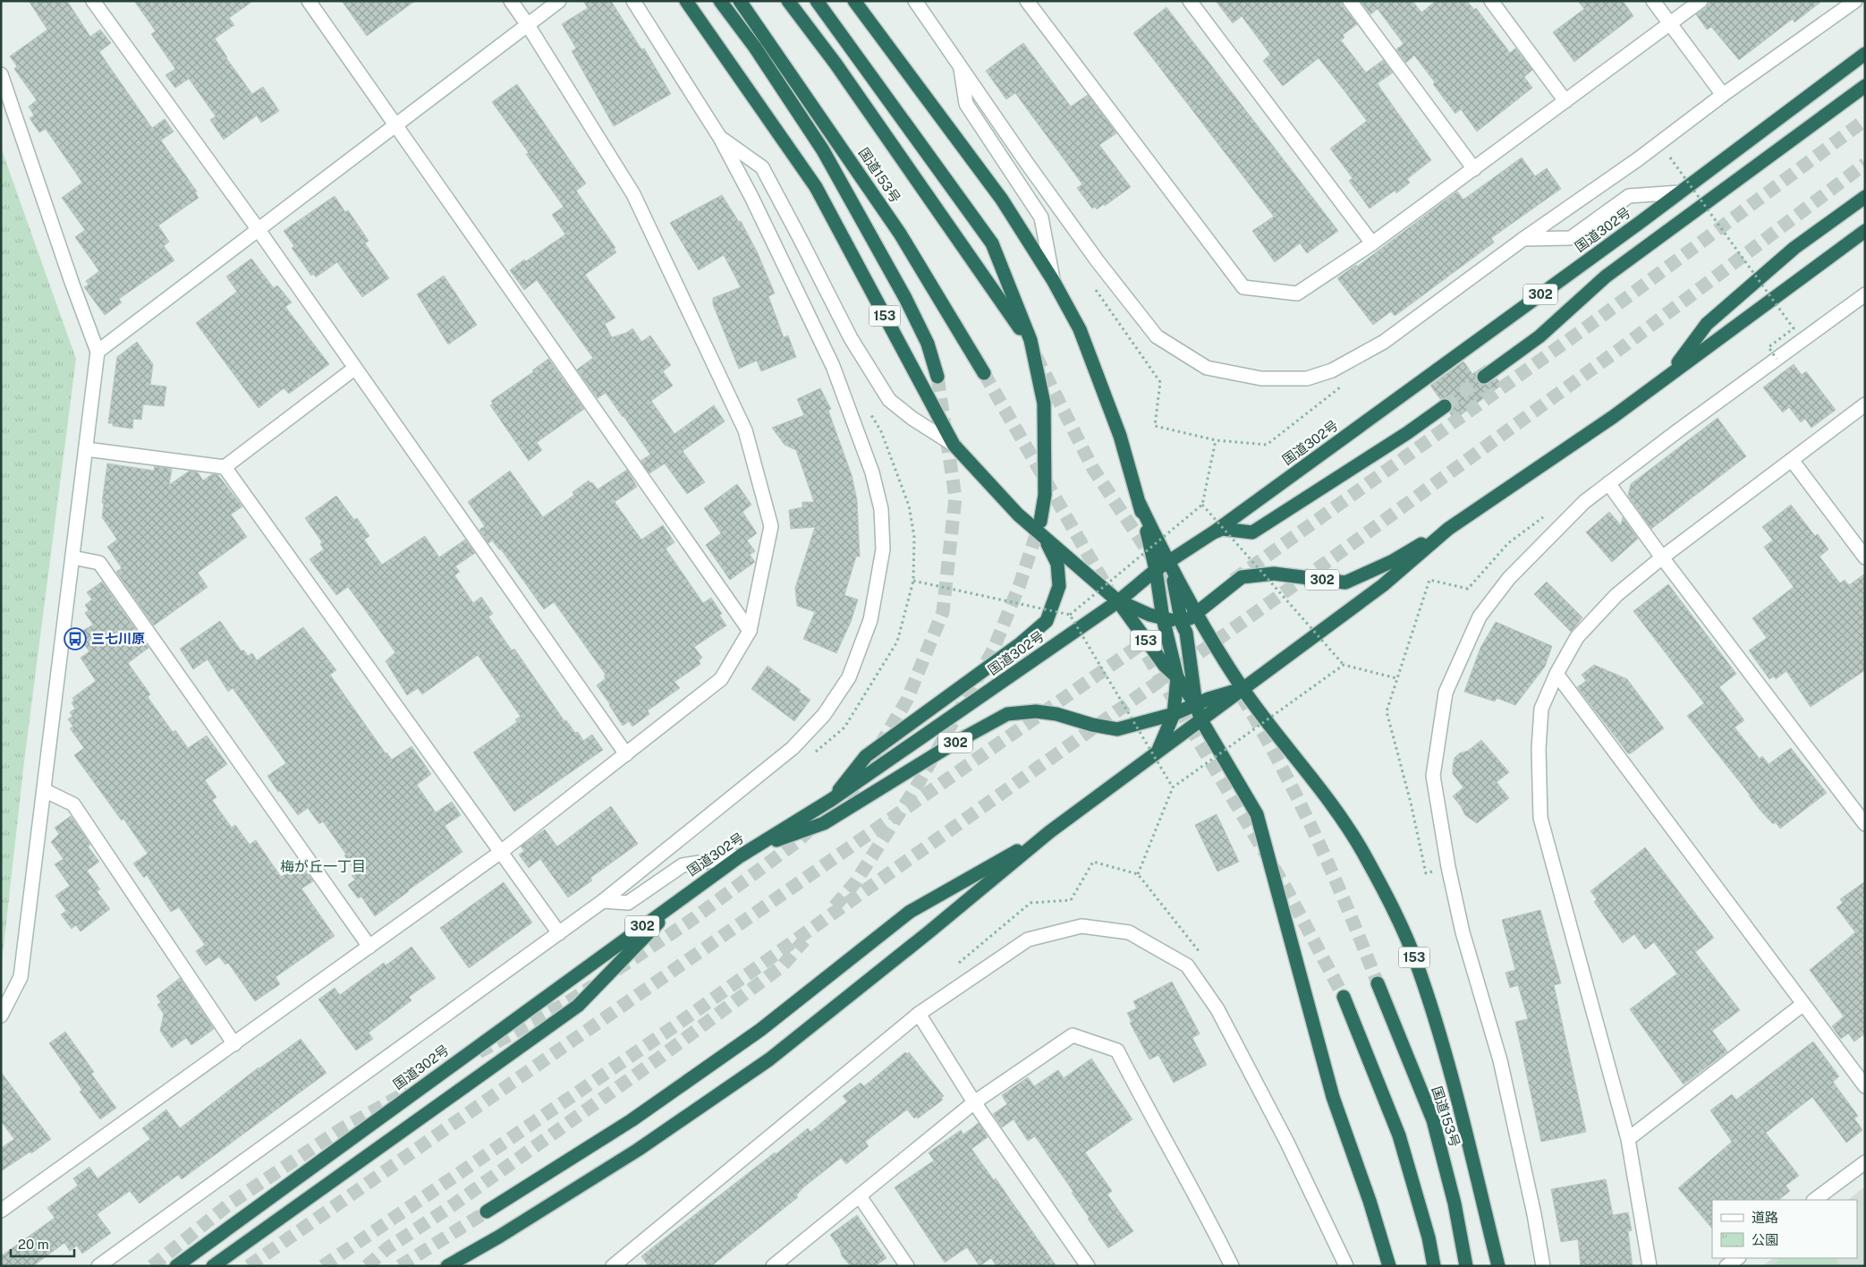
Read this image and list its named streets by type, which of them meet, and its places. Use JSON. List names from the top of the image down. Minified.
{"streets":{"highway":["国道153号","国道302号","302","153"]},"crossings":[["国道302号","302"],["国道302号","153"],["302","153"]],"districts":["梅が丘一丁目"],"places":{"bus stop":["三七川原"]},"legend":["道路","公園"],"scale_bar":"20 m"}
